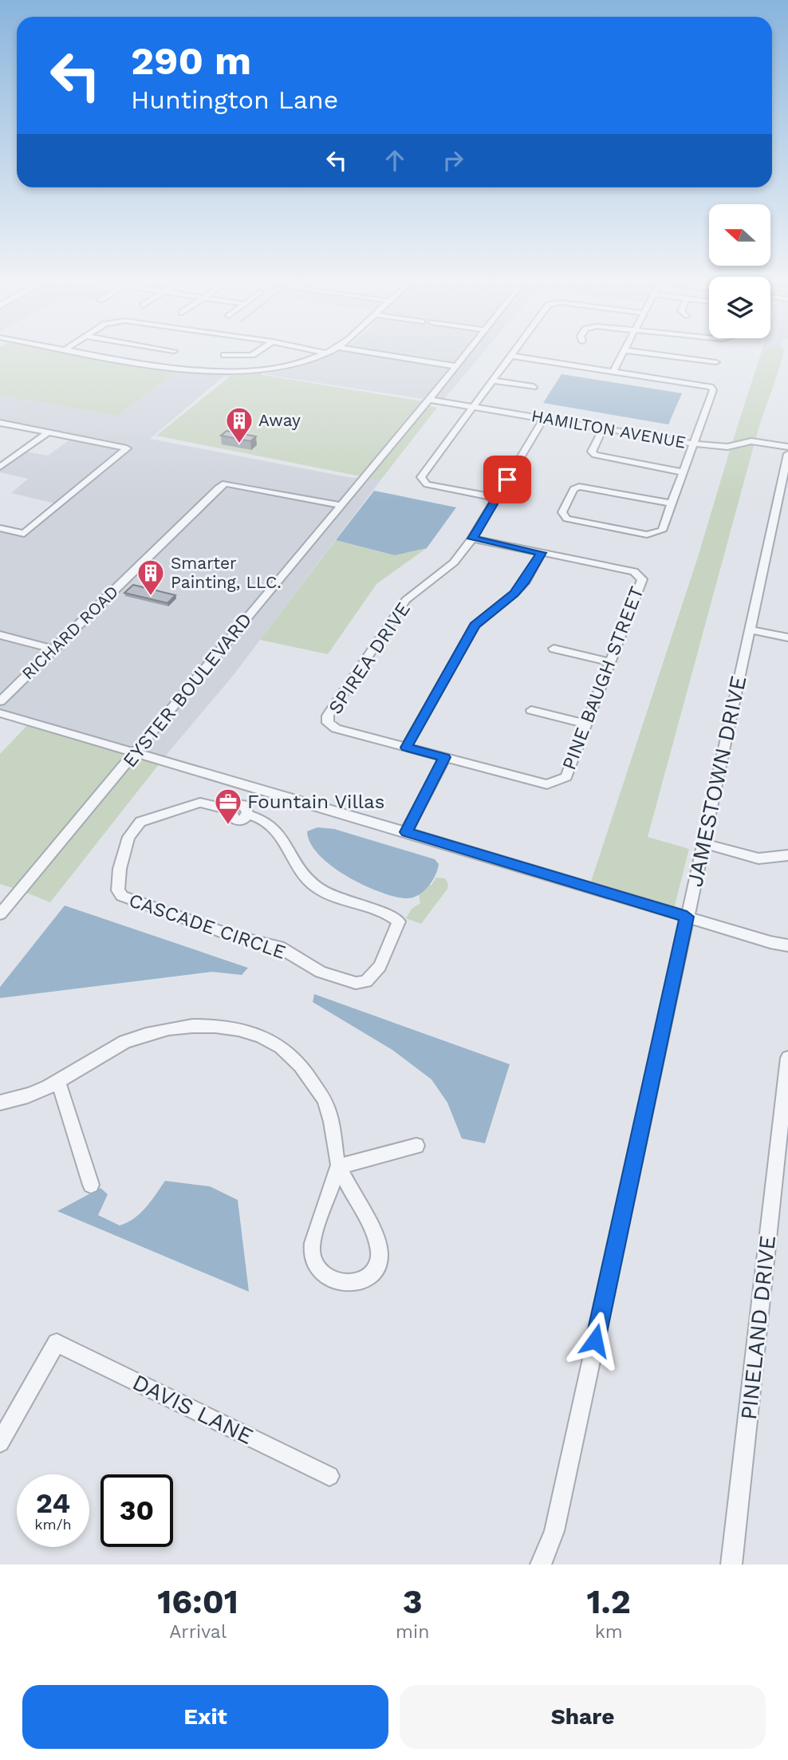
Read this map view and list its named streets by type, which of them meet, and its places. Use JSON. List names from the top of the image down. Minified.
{"streets":{"street":["HAMILTON AVENUE","RICHARD ROAD","SPIREA DRIVE","PINE BAUGH STREET","EYSTER BOULEVARD","JAMESTOWN DRIVE","CASCADE CIRCLE","PINELAND DRIVE","DAVIS LANE"]},"crossings":[["HAMILTON AVENUE","SPIREA DRIVE"],["HAMILTON AVENUE","EYSTER BOULEVARD"],["RICHARD ROAD","EYSTER BOULEVARD"],["SPIREA DRIVE","PINE BAUGH STREET"]],"places":{"building":["Away","Smarter Painting, LLC."],"office":["Fountain Villas"]},"north":"left","page":{"turn":["290 m","Huntington Lane"],"speed":"24 km/h","limit":"30","eta":["16:01","Arrival","3","min","1.2","km"],"buttons":["Exit","Share"]}}
